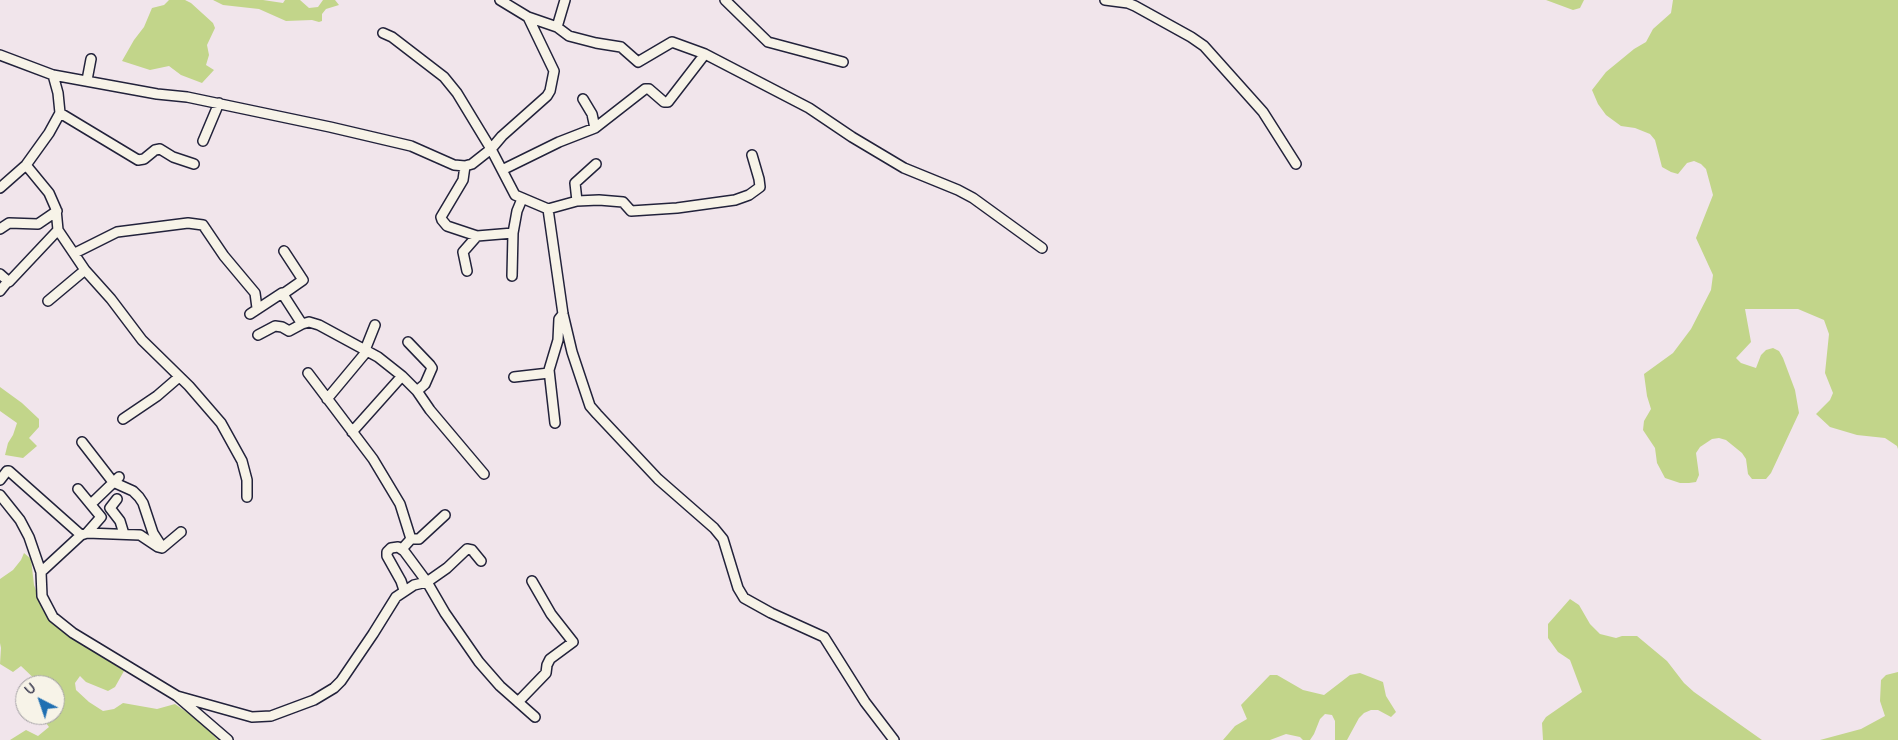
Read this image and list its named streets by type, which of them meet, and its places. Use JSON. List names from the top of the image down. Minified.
{"north":"top left"}
